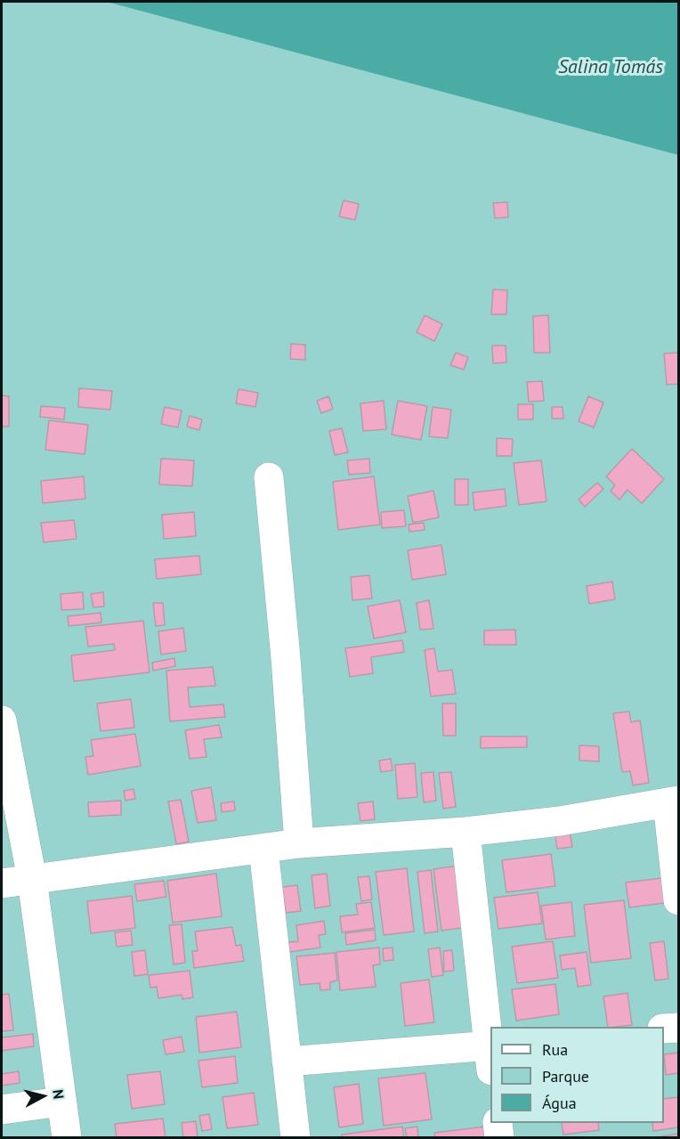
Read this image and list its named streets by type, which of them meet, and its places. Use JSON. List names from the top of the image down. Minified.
{"water":["Salina Tomás"],"legend":["Rua","Parque","Água"],"north":"right"}
